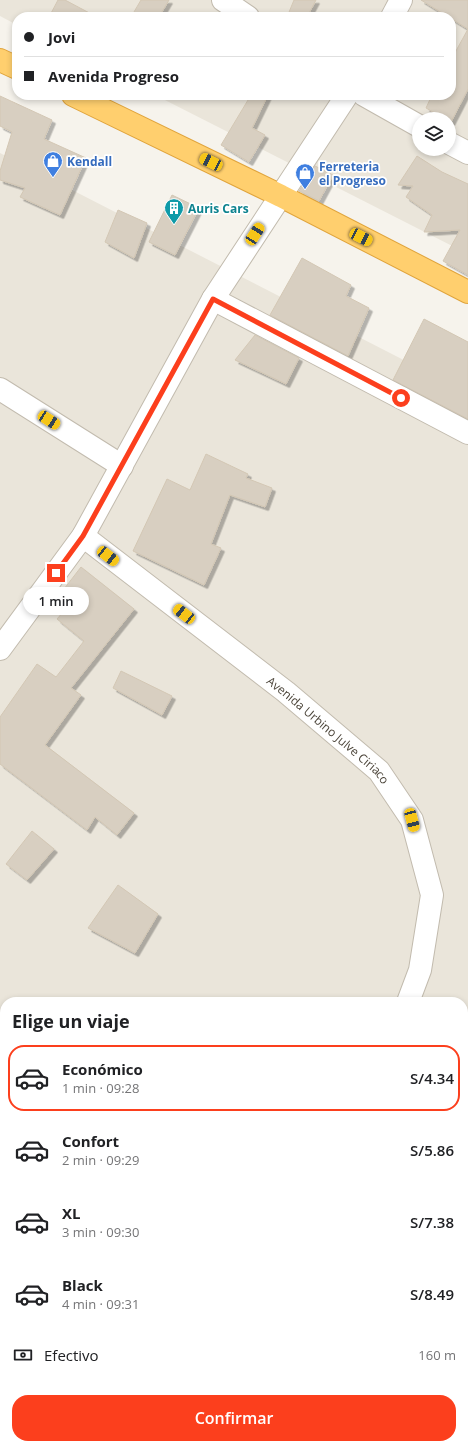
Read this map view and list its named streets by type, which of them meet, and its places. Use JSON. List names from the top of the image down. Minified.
{"streets":{"street":["Avenida Urbino Julve Ciriaco"]},"places":{"shop":["Kendall","Ferreteria el Progreso"],"building":["Auris Cars"]},"page":{"banner":["Jovi","Avenida Progreso"],"bubble":"1 min","heading":"Elige un viaje","list":[{"name":"Económico","note":"1 min · 09:28","value":"S/4.34"},{"name":"Confort","note":"2 min · 09:29","value":"S/5.86"},{"name":"XL","note":"3 min · 09:30","value":"S/7.38"},{"name":"Black","note":"4 min · 09:31","value":"S/8.49"}],"pay":["Efectivo","160 m"],"buttons":"Confirmar"}}
